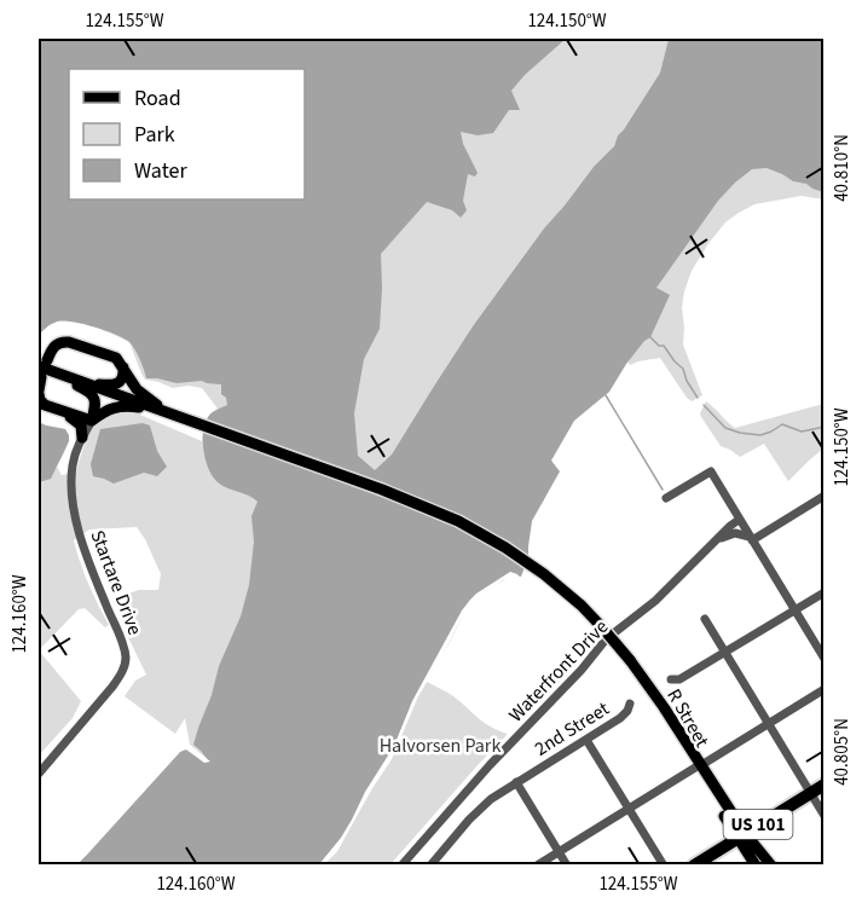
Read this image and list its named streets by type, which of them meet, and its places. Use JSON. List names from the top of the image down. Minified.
{"streets":{"highway":["US 101"],"main road":["R Street"],"street":["Startare Drive","Waterfront Drive","2nd Street"]},"crossings":[["R Street","US 101"]],"parks":["Halvorsen Park"],"legend":["Road","Park","Water"],"coordinates":["124.155°W","124.150°W","40.810°N","124.160°W","40.805°N"]}
